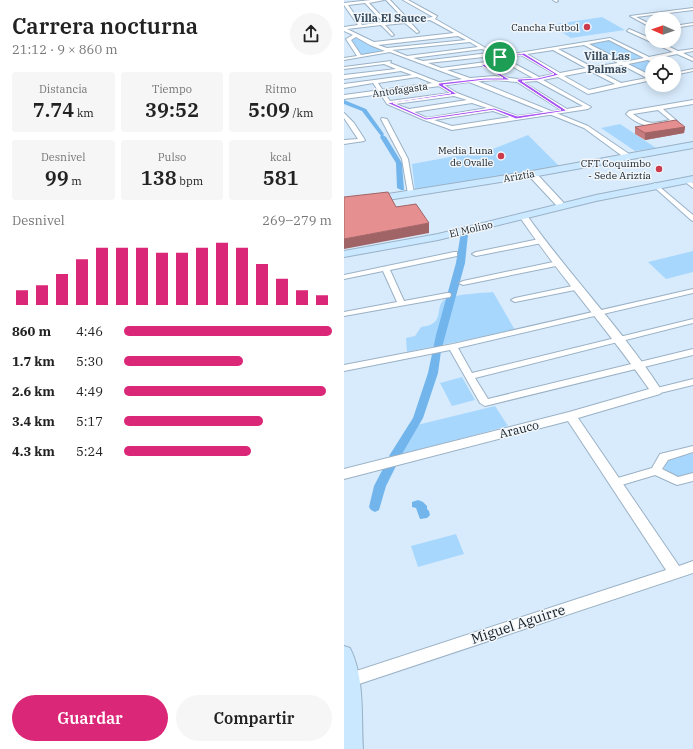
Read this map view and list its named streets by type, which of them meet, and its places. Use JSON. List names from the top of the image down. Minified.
{"streets":{"main road":["Ariztía","El Molino"],"street":["Antofagasta","Arauco","Miguel Aguirre"]},"districts":["Villa El Sauce","Villa Las Palmas"],"places":["Cancha Futbol","Media Luna de Ovalle","CFT Coquimbo - Sede Ariztía"],"north":"left","page":{"heading":["Carrera nocturna","21:12 · 9 × 860 m"],"stats":[["Distancia","7.74 km"],["Tiempo","39:52"],["Ritmo","5:09 /km"],["Desnivel","99 m"],["Pulso","138 bpm"],["kcal","581"]],"chart":["Desnivel","269–279 m"],"list":[{"name":"860 m","note":"4:46"},{"name":"1.7 km","note":"5:30"},{"name":"2.6 km","note":"4:49"},{"name":"3.4 km","note":"5:17"},{"name":"4.3 km","note":"5:24"}],"buttons":["Guardar","Compartir"]}}
